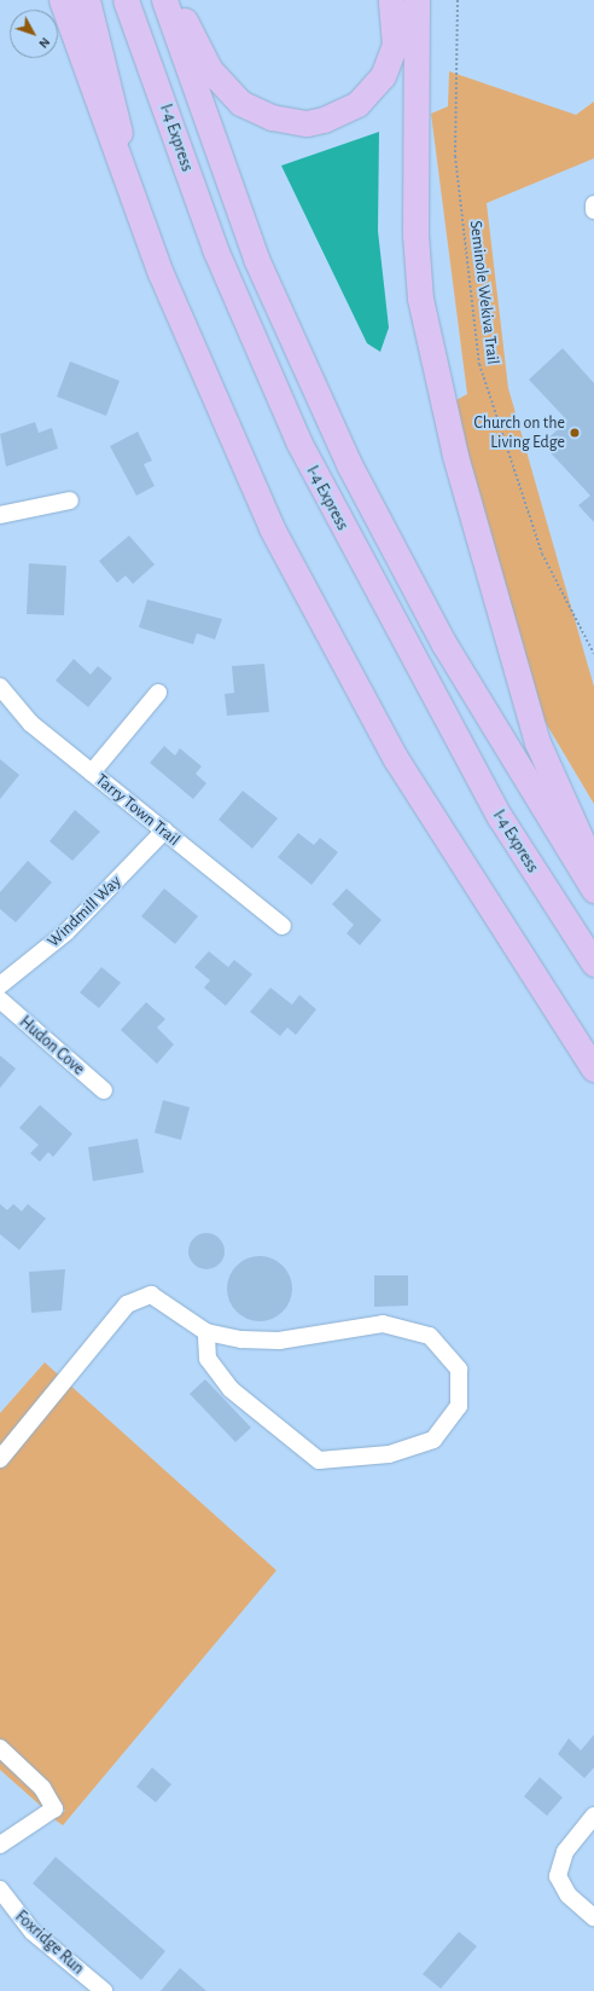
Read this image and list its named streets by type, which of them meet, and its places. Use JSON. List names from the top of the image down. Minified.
{"streets":{"highway":["I-4 Express"],"street":["Tarry Town Trail","Windmill Way","Hudon Cove","Foxridge Run"],"path":["Seminole Wekiva Trail"]},"crossings":[["Tarry Town Trail","Windmill Way"]],"places":["Church on the Living Edge"],"north":"bottom right"}
